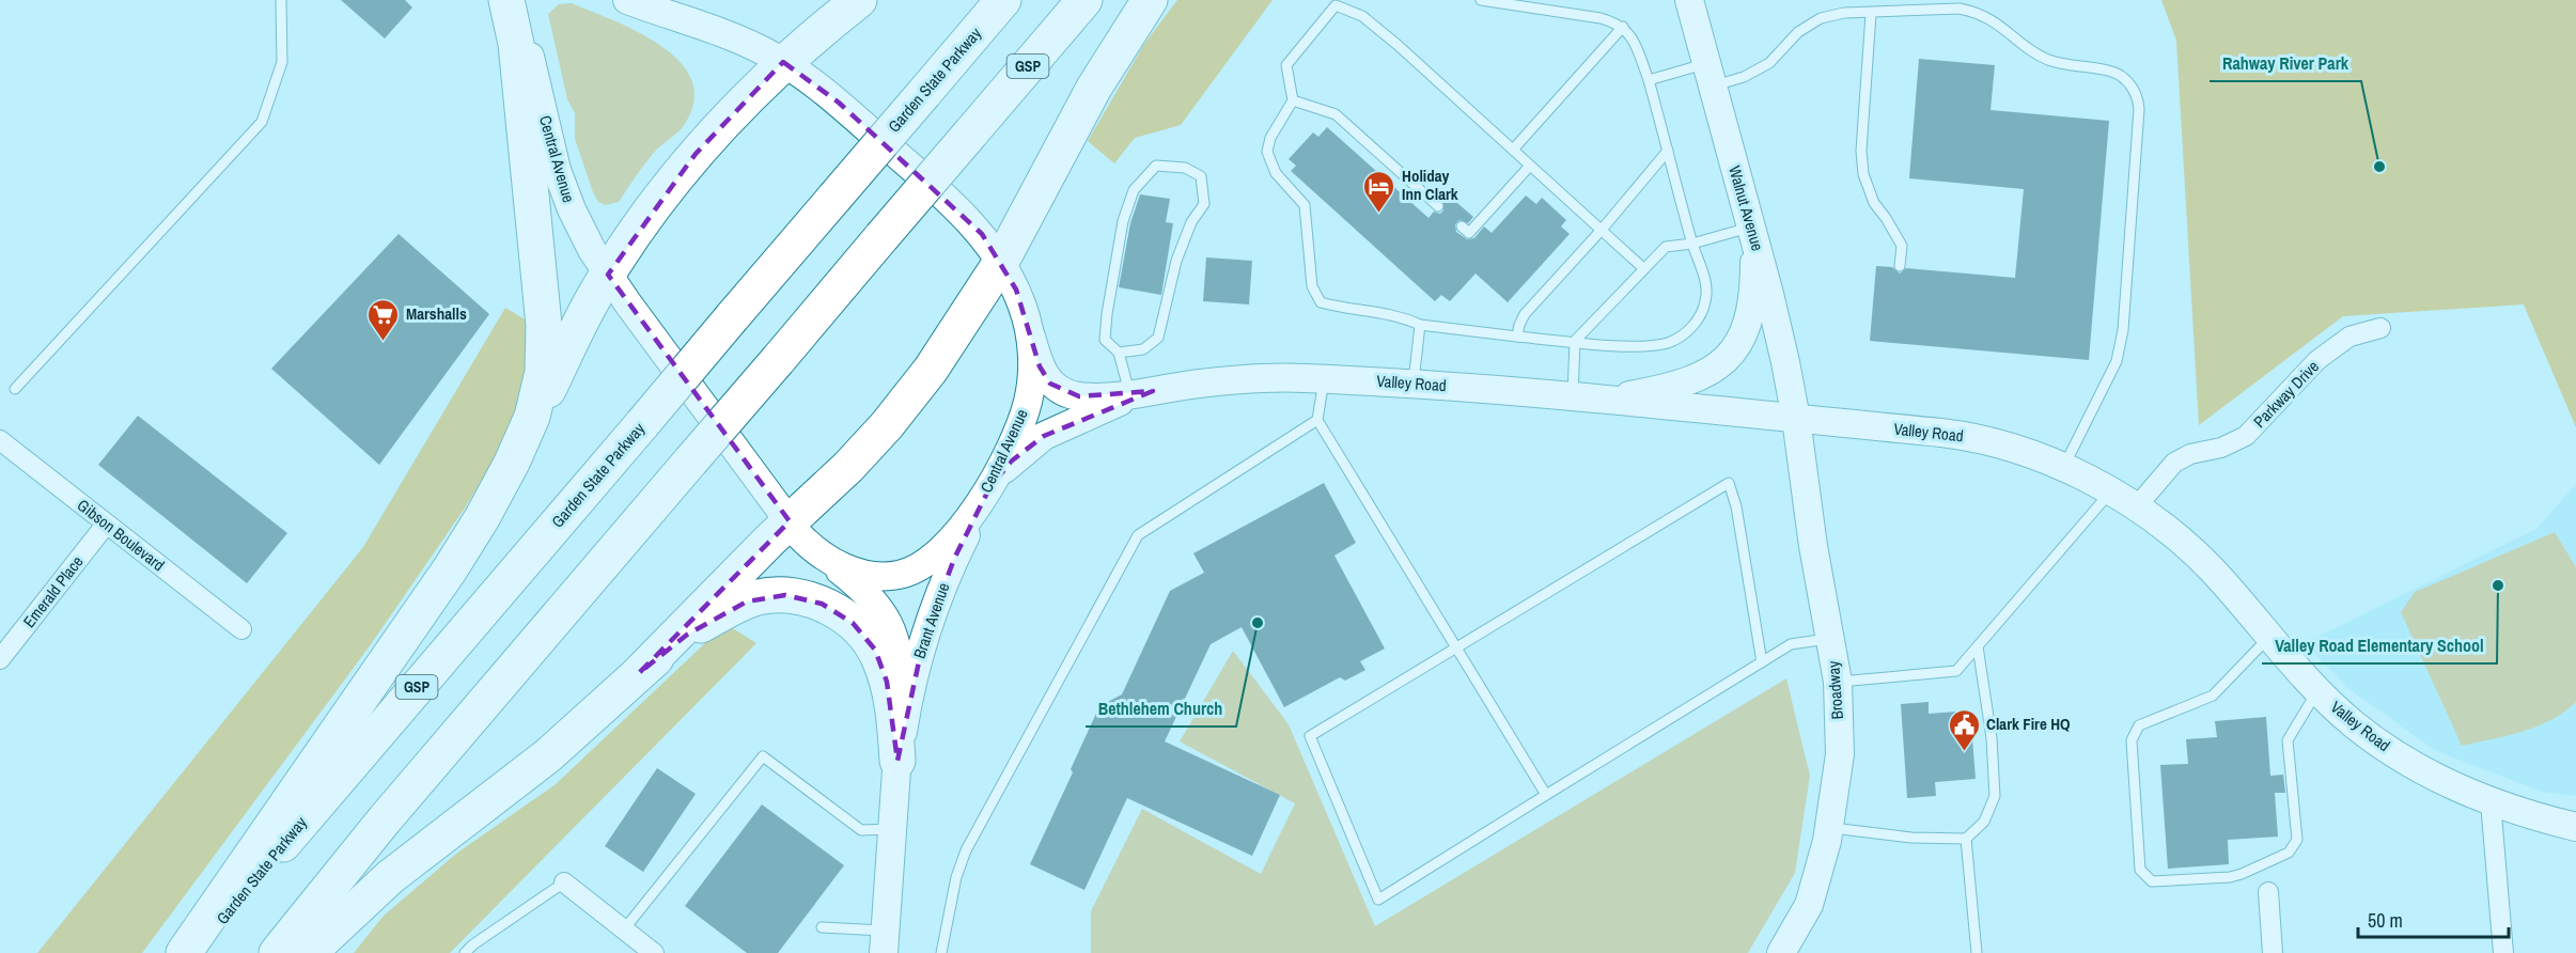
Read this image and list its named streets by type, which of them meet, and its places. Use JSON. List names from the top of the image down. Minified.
{"streets":{"highway":["GSP","Garden State Parkway"],"street":["Central Avenue","Walnut Avenue","Valley Road","Parkway Drive","Gibson Boulevard","Emerald Place","Brant Avenue","Broadway"]},"crossings":[["Central Avenue","Valley Road"],["Central Avenue","Brant Avenue"],["Walnut Avenue","Valley Road"],["Walnut Avenue","Broadway"],["Valley Road","Parkway Drive"],["Valley Road","Brant Avenue"],["Valley Road","Broadway"],["Gibson Boulevard","Emerald Place"]],"places":{"other":["Rahway River Park","Valley Road Elementary School","Bethlehem Church"],"hotel":["Holiday Inn Clark"],"supermarket":["Marshalls"],"public building":["Clark Fire HQ"]},"scale_bar":"50 m"}
